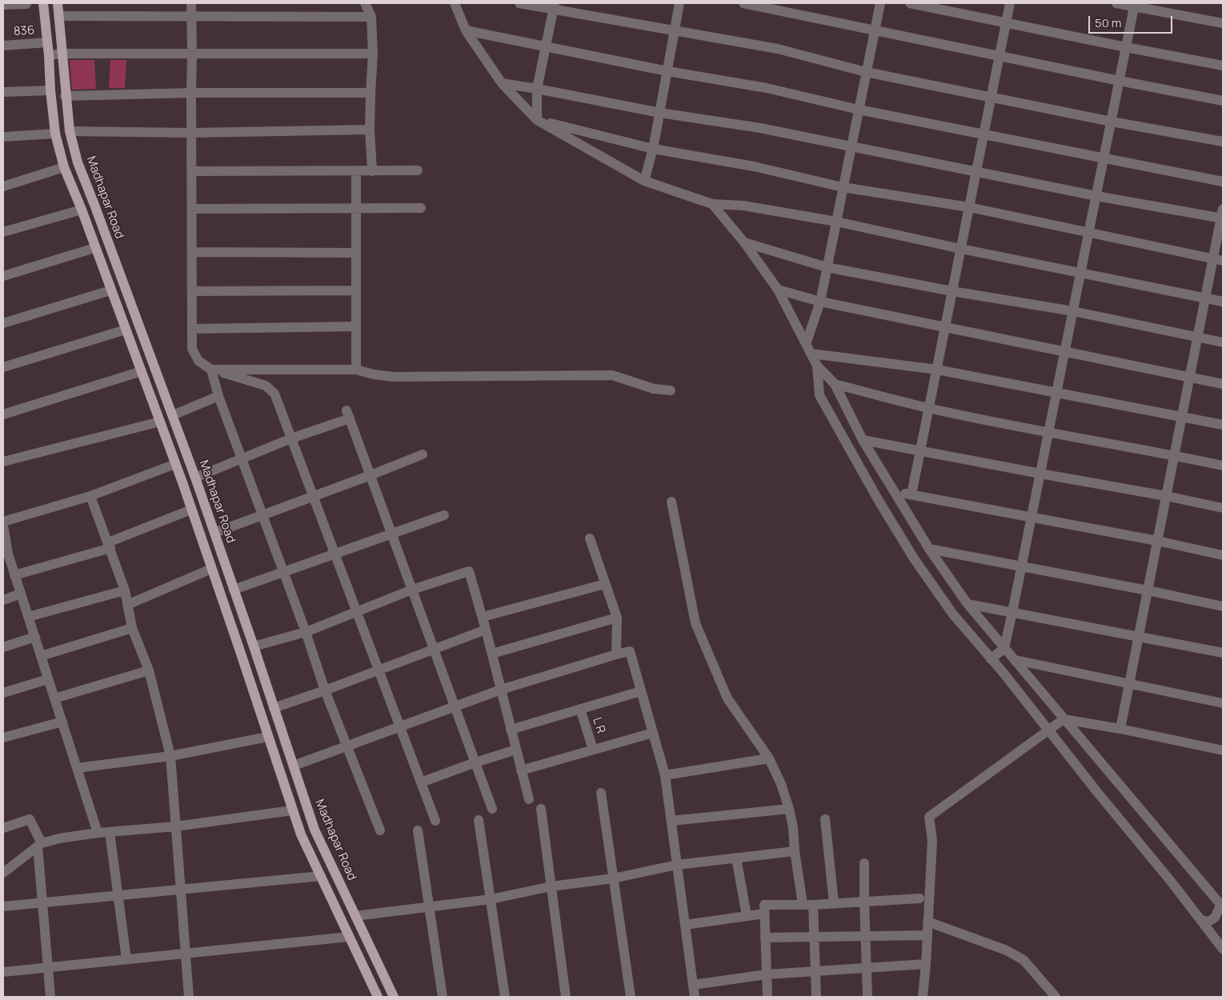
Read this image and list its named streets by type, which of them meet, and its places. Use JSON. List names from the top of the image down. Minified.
{"streets":{"main road":["Madhapar Road"],"street":["836","L R"]},"scale_bar":"50 m"}
